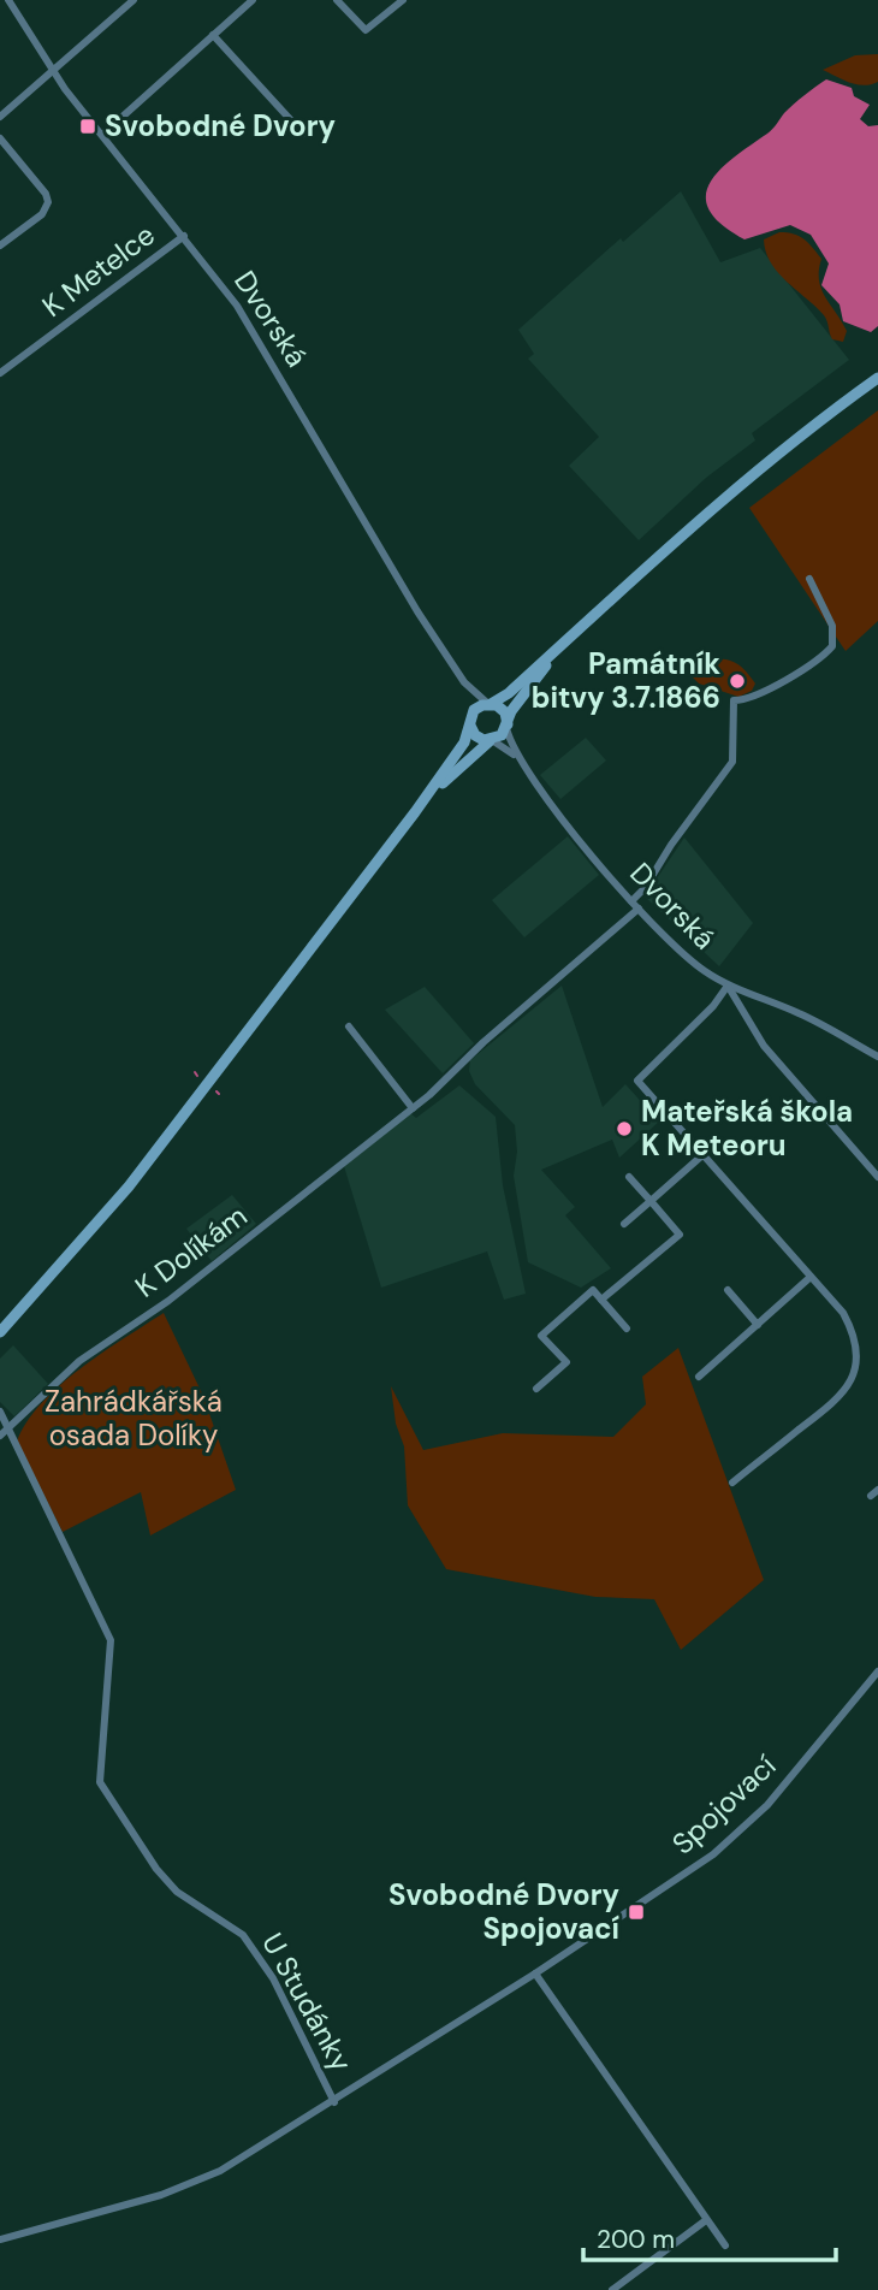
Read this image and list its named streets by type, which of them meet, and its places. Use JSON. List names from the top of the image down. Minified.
{"streets":{"main road":["Dvorská"],"street":["K Metelce","K Dolíkám","Spojovací","U Studánky"]},"crossings":[["K Metelce","Dvorská"],["Dvorská","K Dolíkám"],["K Dolíkám","U Studánky"],["Spojovací","U Studánky"]],"parks":["Zahrádkářská osada Dolíky"],"places":{"transit":["Svobodné Dvory","Svobodné Dvory Spojovací"],"other":["Památník bitvy 3.7.1866","Mateřská škola K Meteoru"]},"scale_bar":"200 m"}
